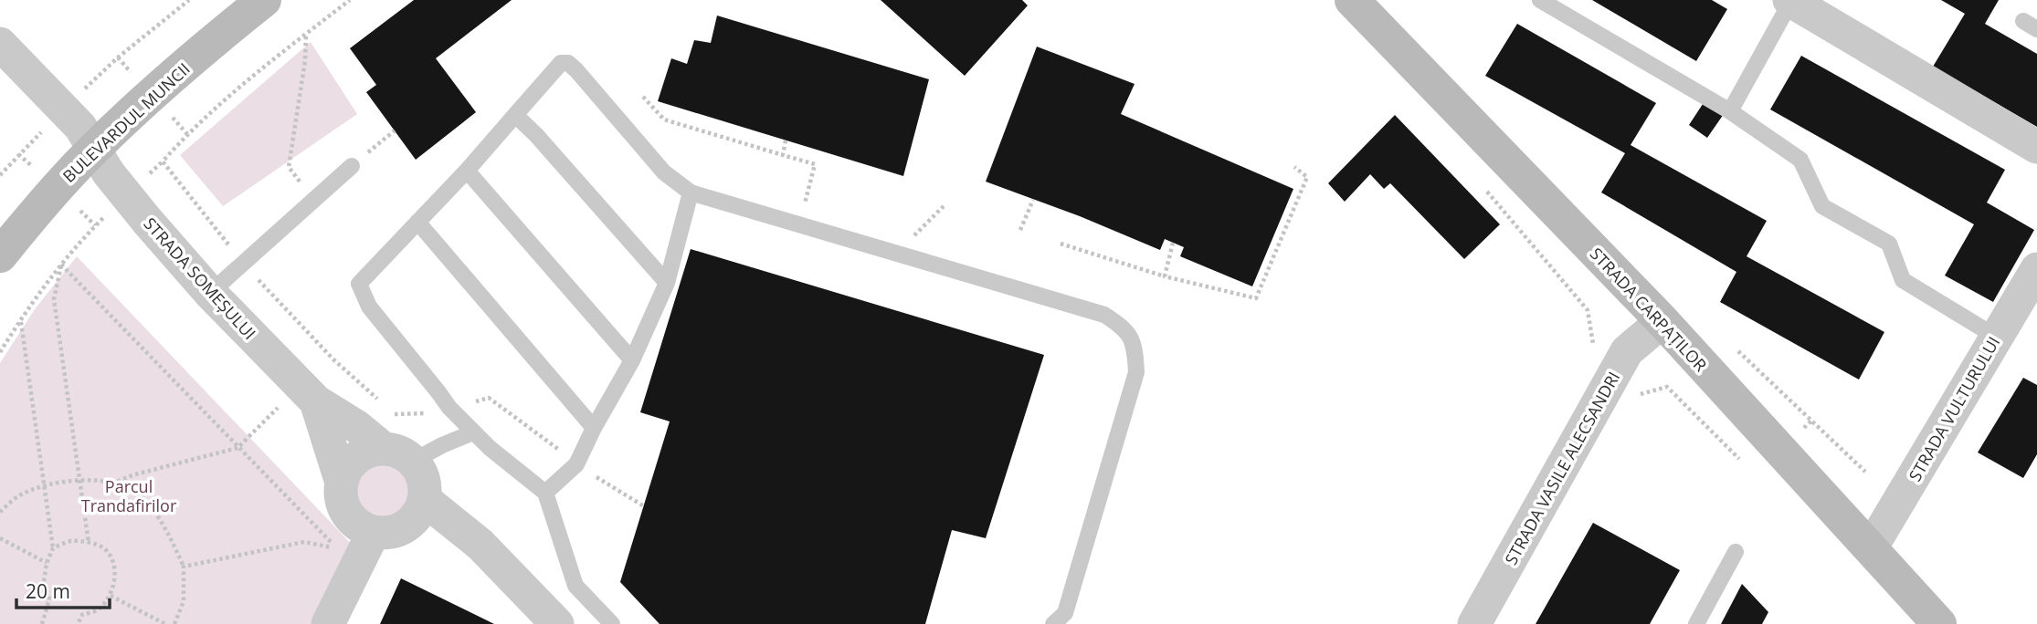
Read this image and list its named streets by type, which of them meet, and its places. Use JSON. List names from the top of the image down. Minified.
{"streets":{"main road":["BULEVARDUL MUNCII","STRADA CARPAȚILOR"],"street":["STRADA SOMEȘULUI","STRADA VULTURULUI","STRADA VASILE ALECSANDRI"]},"crossings":[["BULEVARDUL MUNCII","STRADA SOMEȘULUI"],["STRADA CARPAȚILOR","STRADA VULTURULUI"],["STRADA CARPAȚILOR","STRADA VASILE ALECSANDRI"]],"parks":["Parcul Trandafirilor"],"scale_bar":"20 m"}
